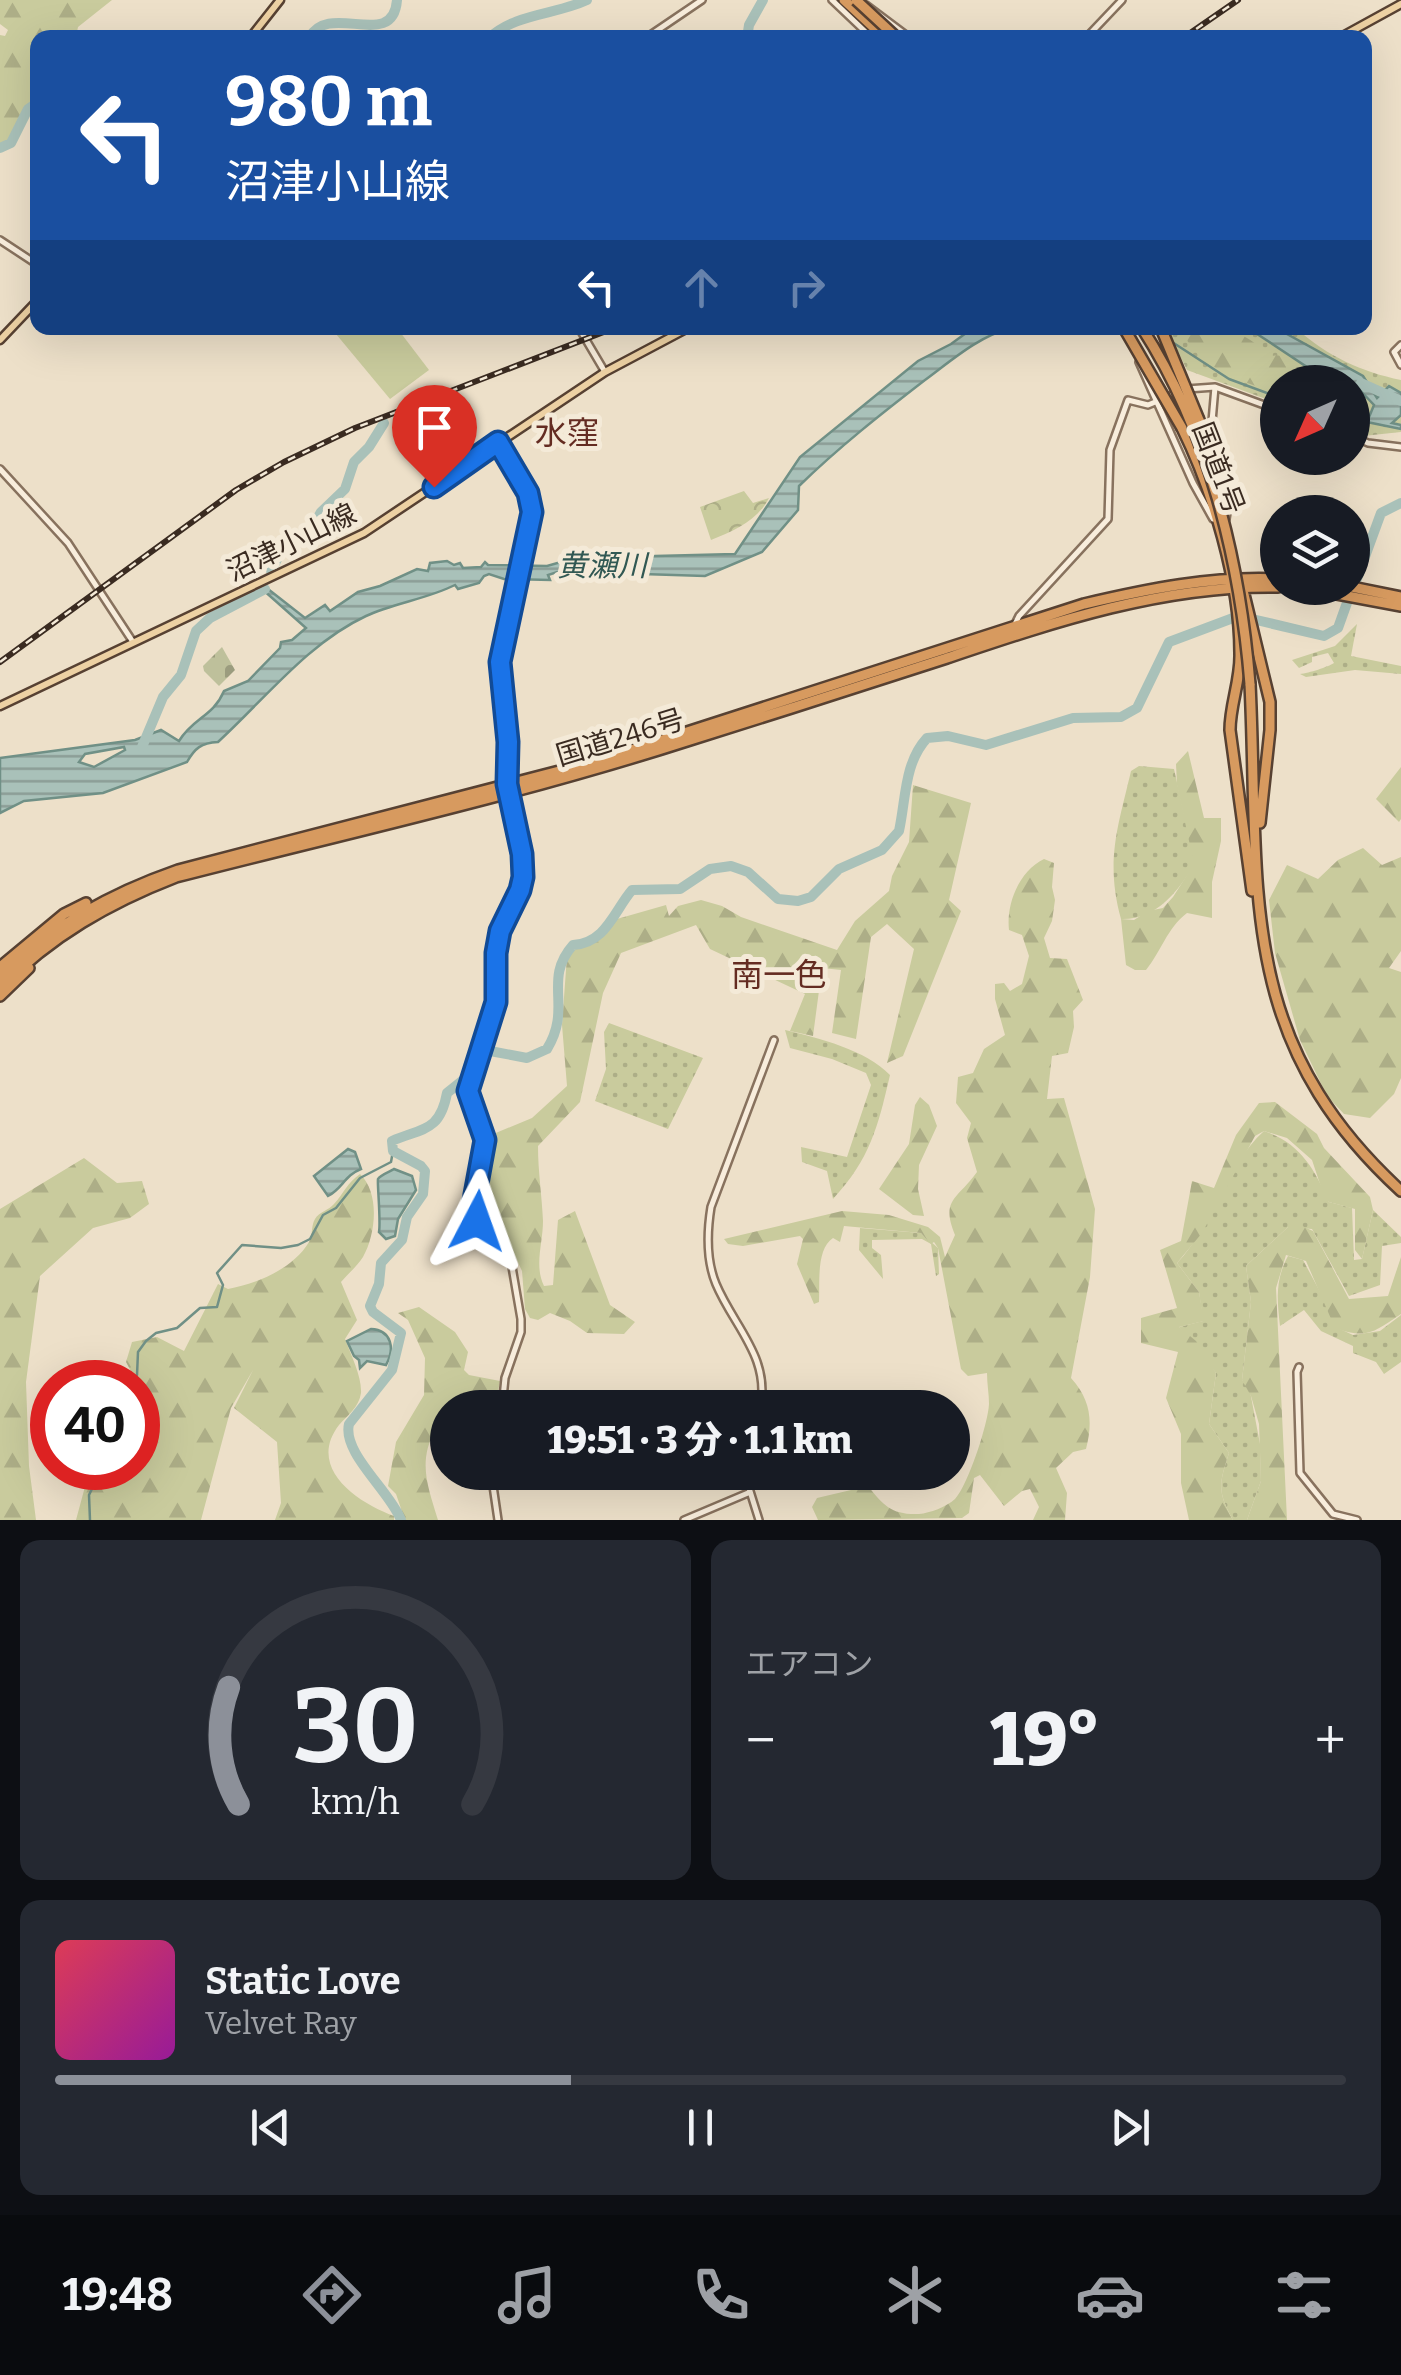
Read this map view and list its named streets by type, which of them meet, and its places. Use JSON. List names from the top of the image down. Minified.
{"streets":{"highway":["国道1号","国道246号"],"main road":["沼津小山線"]},"crossings":[["国道1号","国道246号"]],"districts":["水窪","南一色"],"water":["黄瀬川"],"north":"bottom left","page":{"turn":["980 m","沼津小山線"],"limit":"40","trip":"19:51 · 3 分 · 1.1 km","tile":"エアコン","heat":["−","19°","+"],"song":["Static Love","Velvet Ray"],"tabs":"19:48","gauge":["30","km/h"]}}
